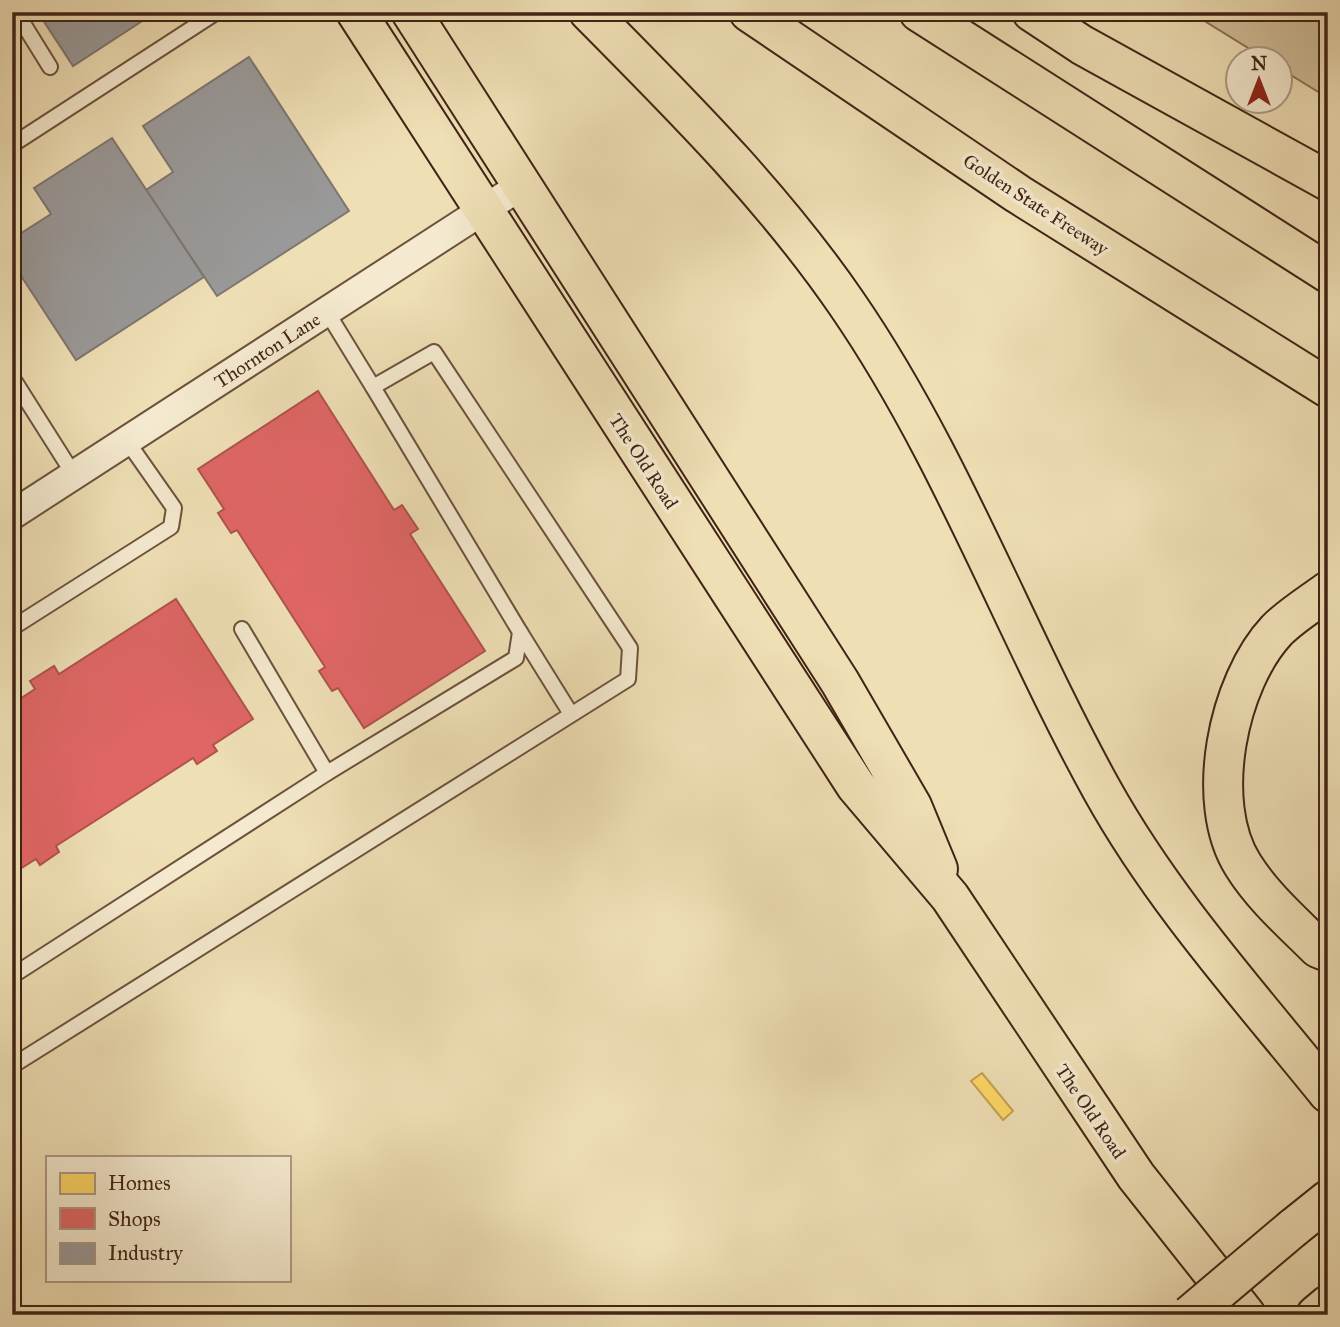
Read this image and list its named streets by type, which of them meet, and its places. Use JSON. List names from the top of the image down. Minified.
{"streets":{"main road":["Golden State Freeway","The Old Road"],"street":["Thornton Lane"]},"crossings":[["Thornton Lane","The Old Road"]],"legend":["Homes","Shops","Industry"],"north":"top"}
